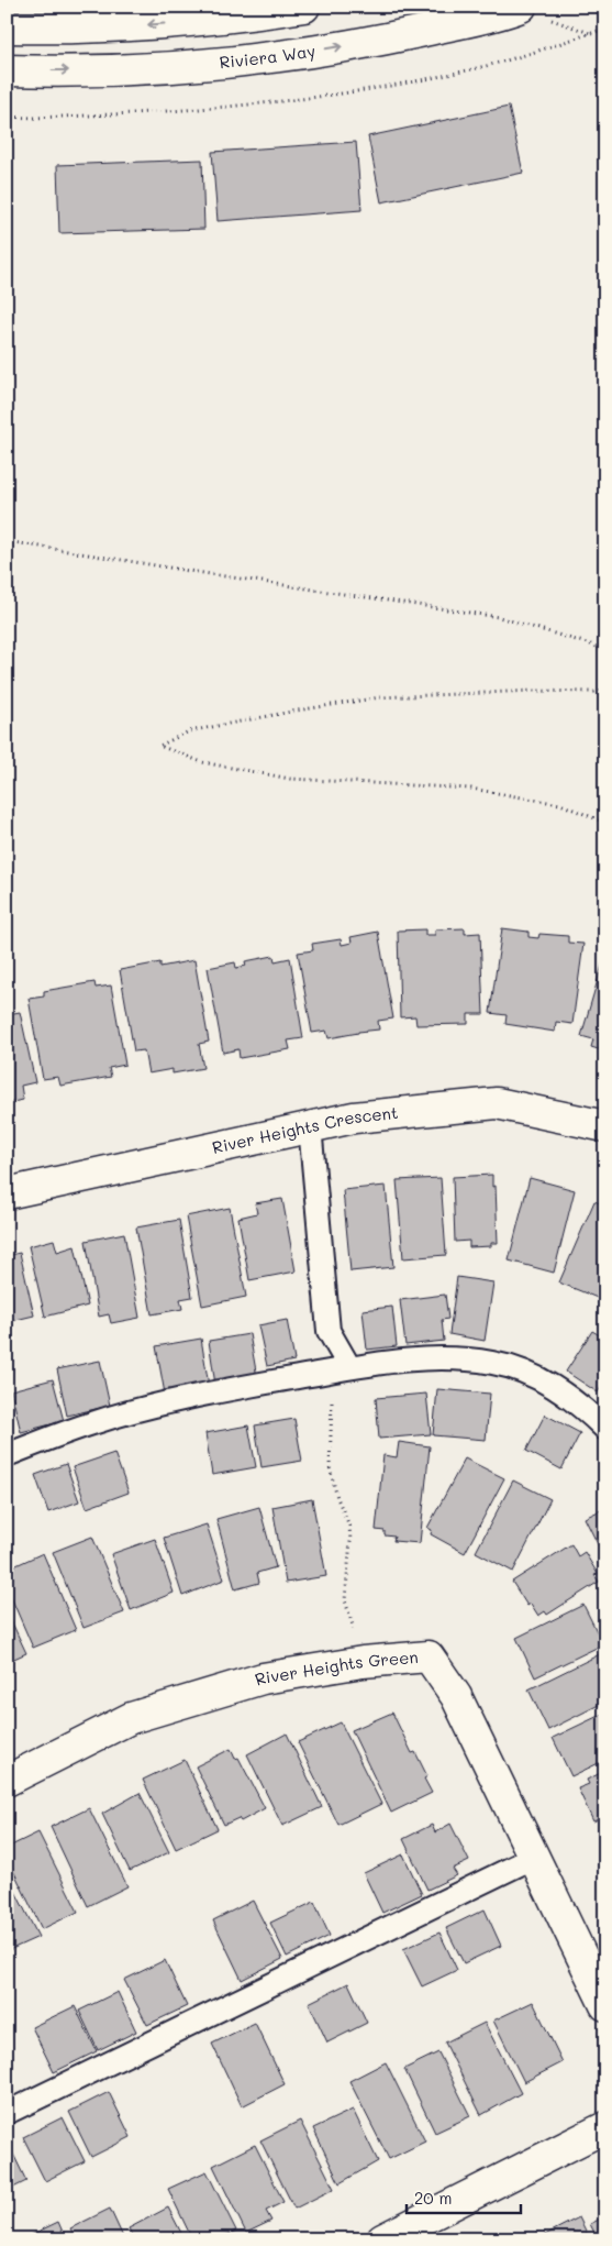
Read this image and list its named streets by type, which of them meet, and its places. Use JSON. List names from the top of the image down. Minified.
{"streets":{"street":["Riviera Way","River Heights Crescent","River Heights Green"]},"scale_bar":"20 m"}
